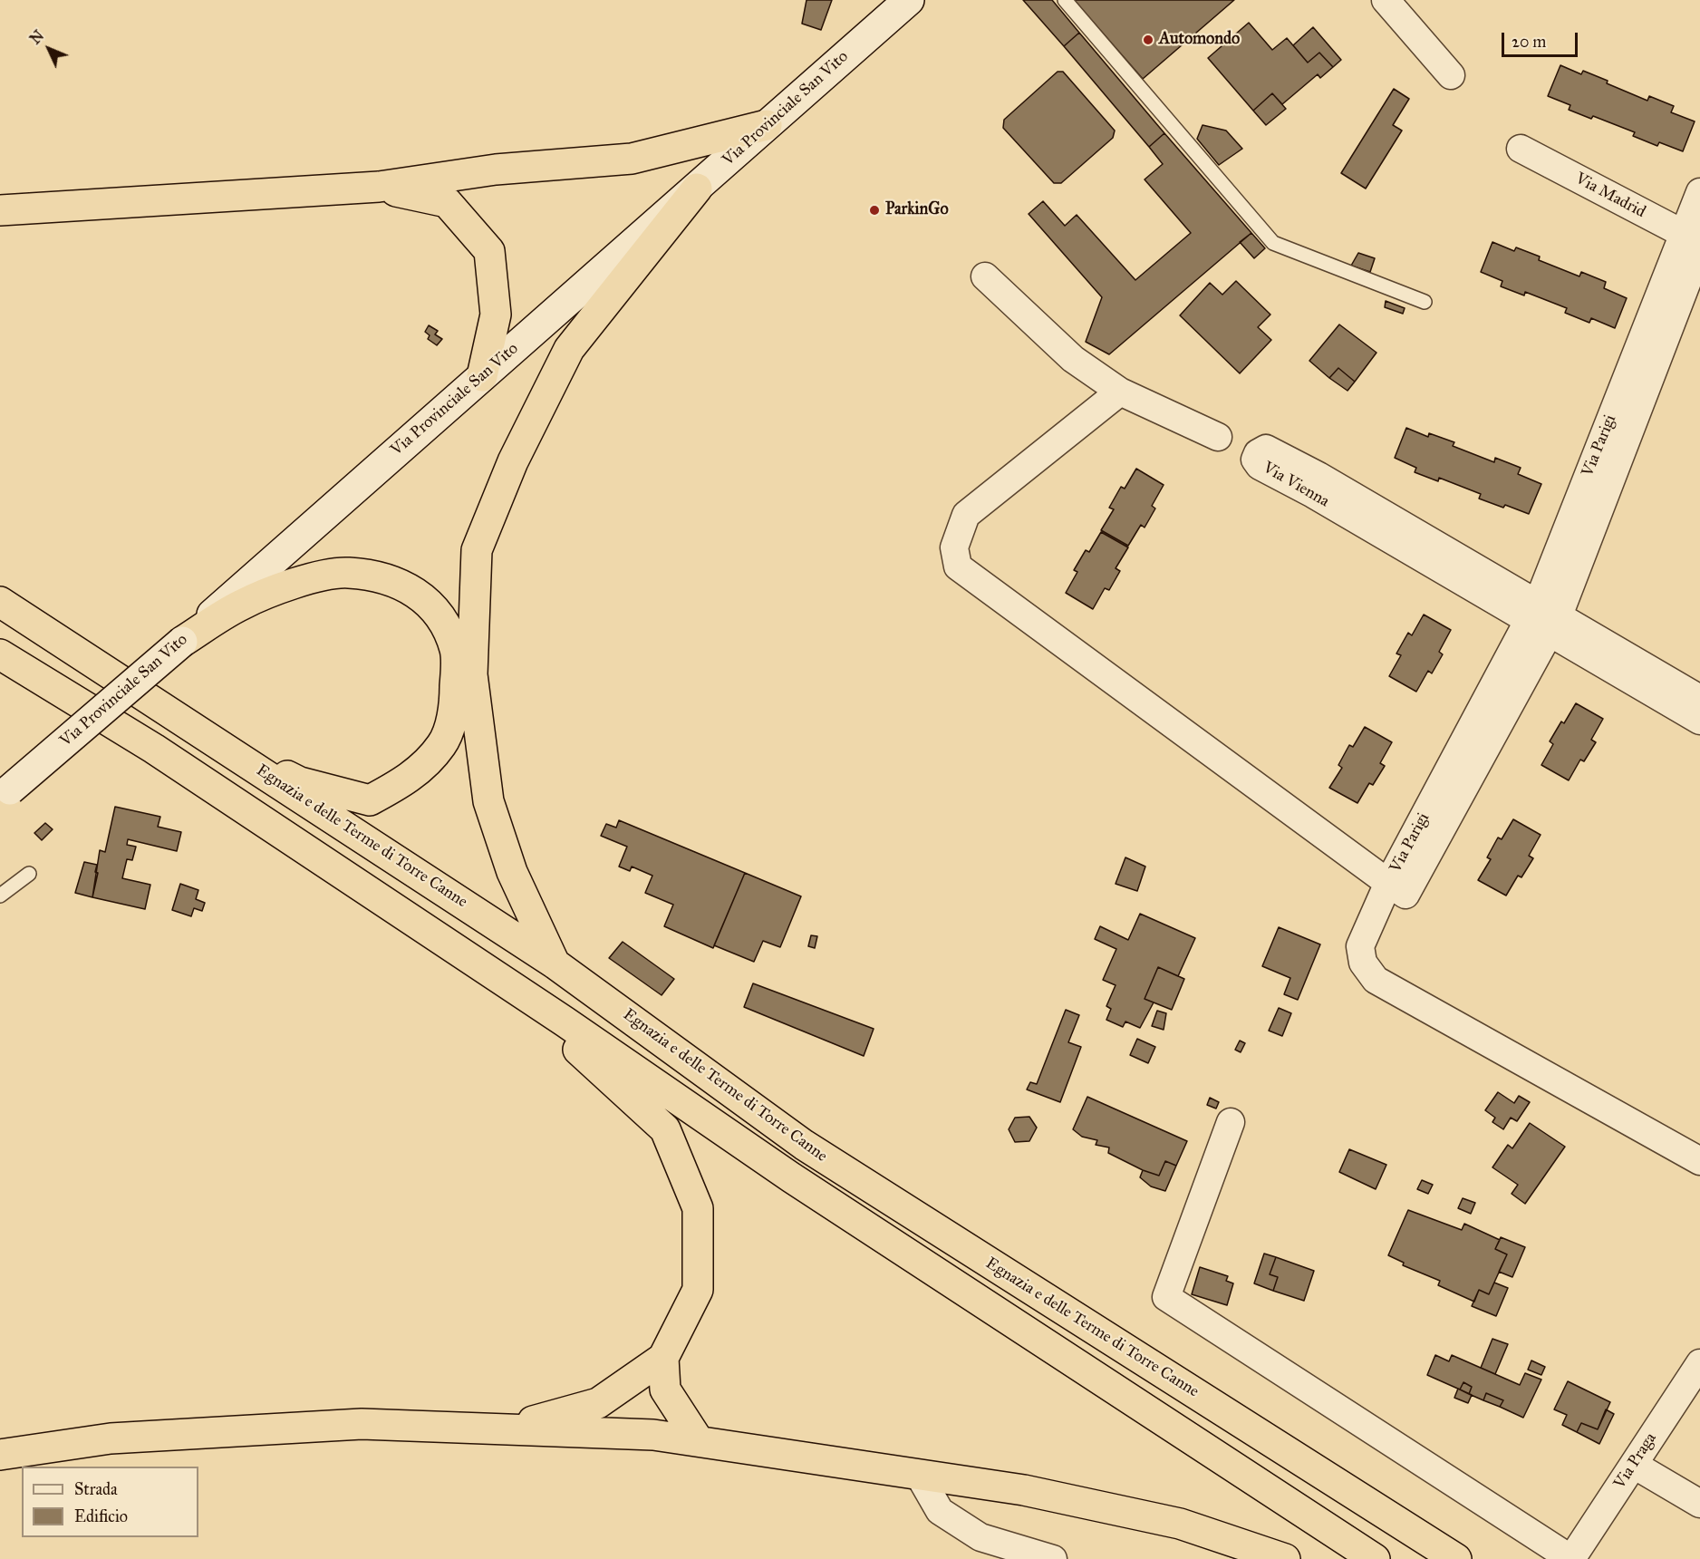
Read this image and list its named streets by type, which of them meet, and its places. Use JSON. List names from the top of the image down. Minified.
{"streets":{"highway":["Egnazia e delle Terme di Torre Canne"],"main road":["Via Provinciale San Vito"],"street":["Via Madrid","Via Parigi","Via Vienna","Via Praga"]},"crossings":[["Via Madrid","Via Parigi"],["Via Parigi","Via Vienna"]],"places":["Automondo","ParkinGo"],"legend":["Strada","Edificio"],"scale_bar":"20 m","north":"top left"}
